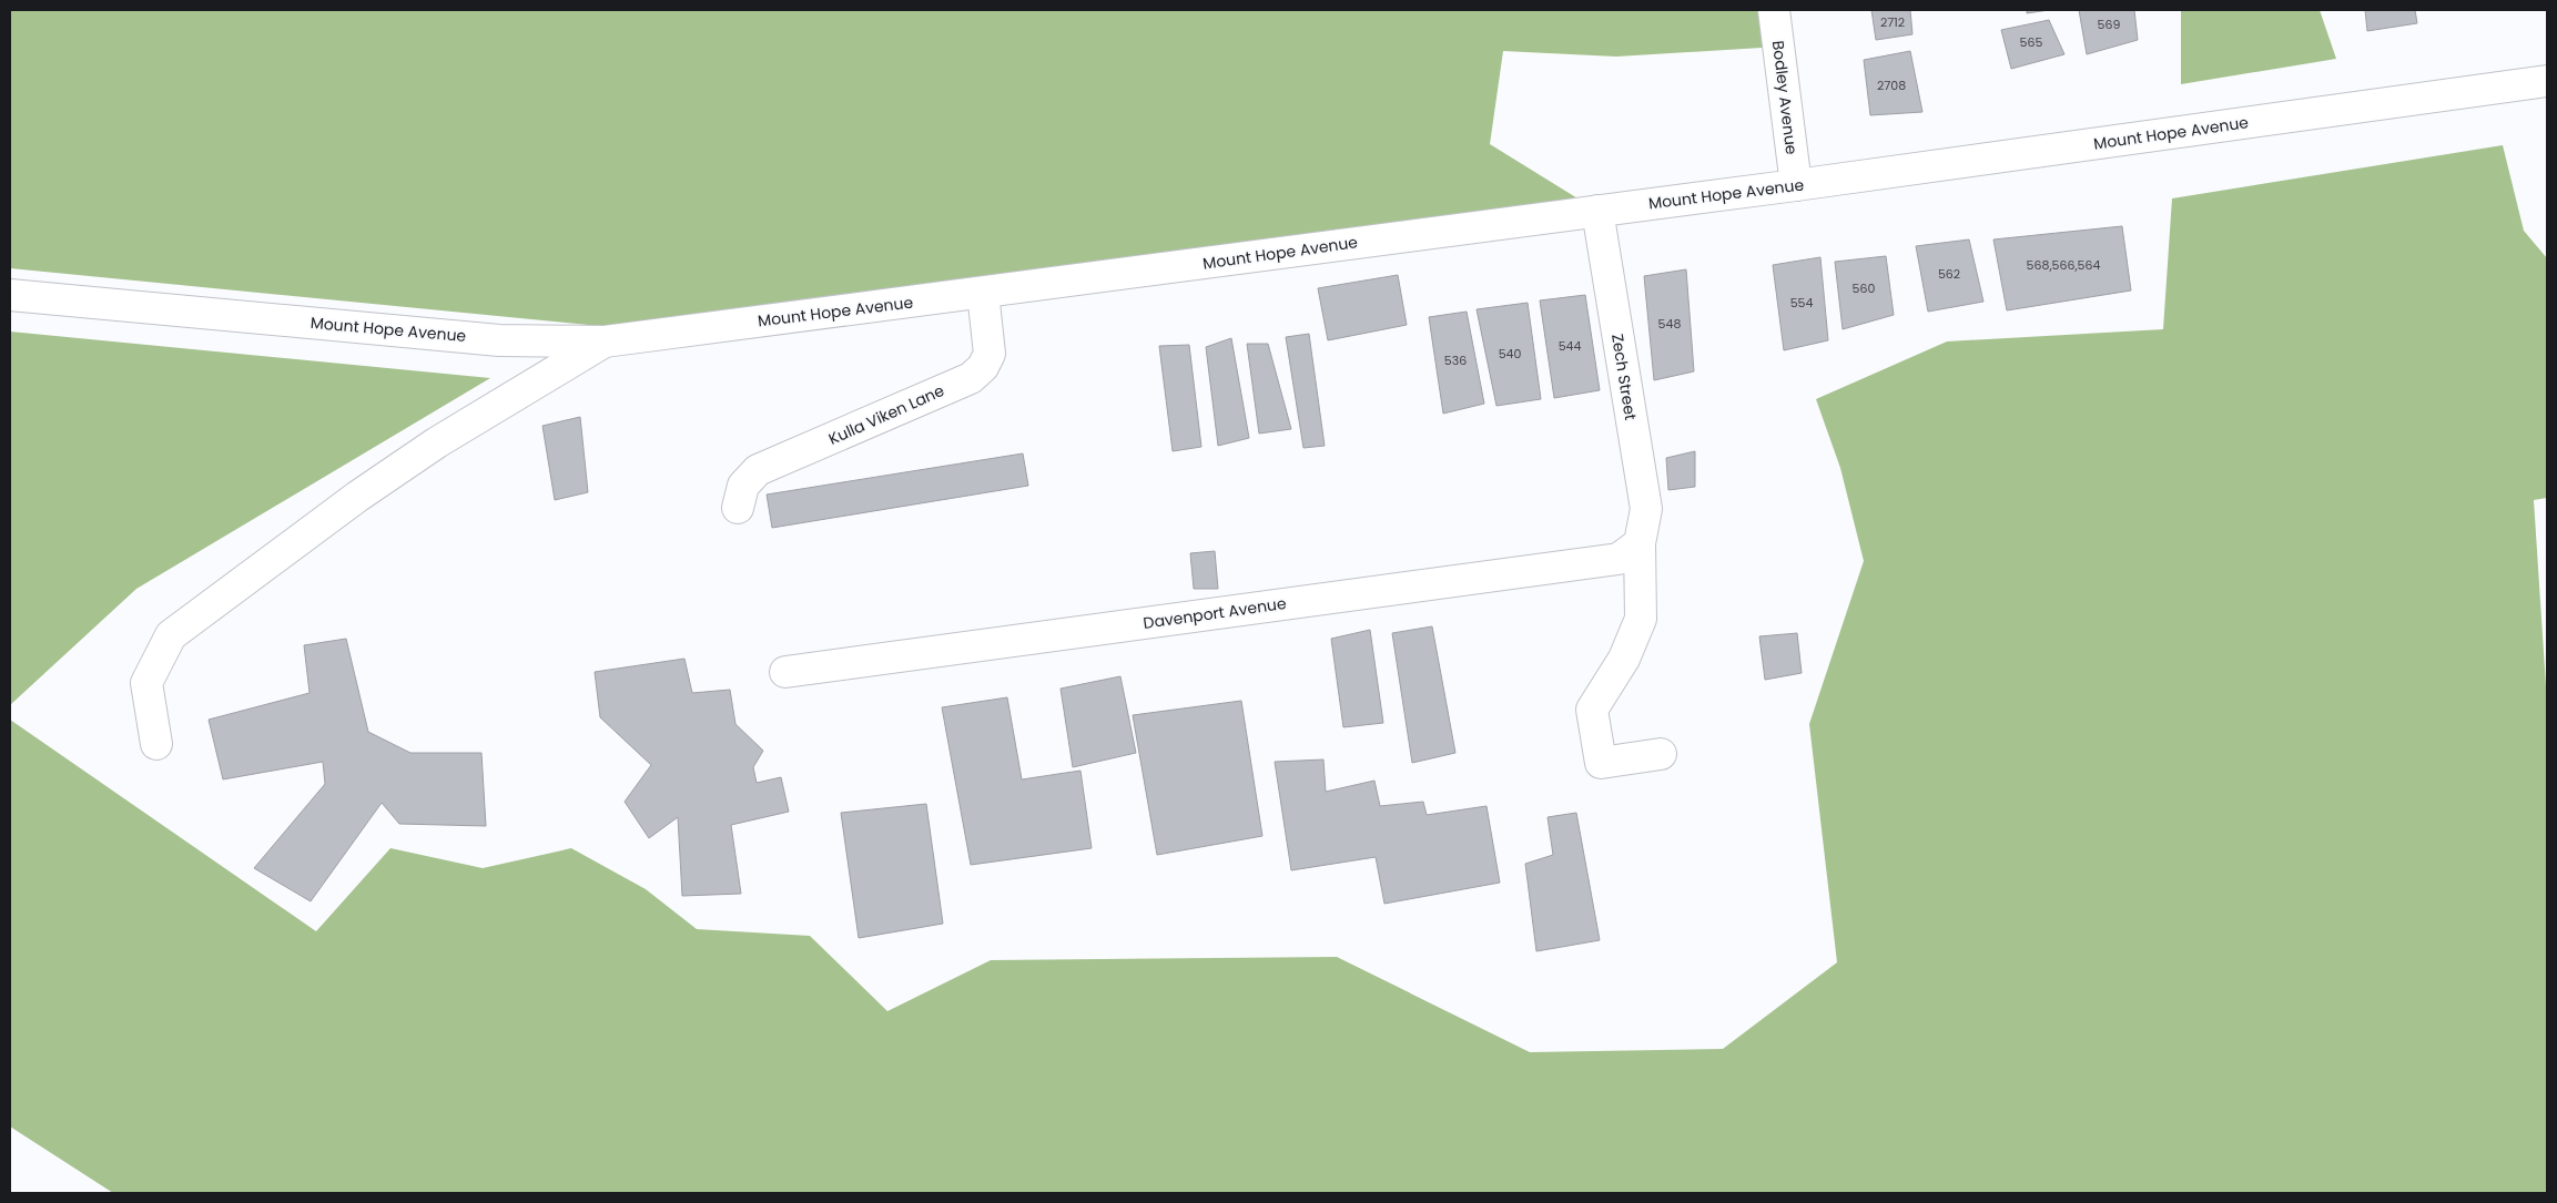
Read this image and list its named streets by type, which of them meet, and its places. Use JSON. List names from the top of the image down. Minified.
{"streets":{"street":["Bodley Avenue","Mount Hope Avenue","Zech Street","Kulla Viken Lane","Davenport Avenue"]},"crossings":[["Bodley Avenue","Mount Hope Avenue"],["Mount Hope Avenue","Zech Street"],["Mount Hope Avenue","Kulla Viken Lane"],["Zech Street","Davenport Avenue"]],"house_numbers":["2712","569","565","2708","568,566,564","562","560","554","548","544","540","536"]}
